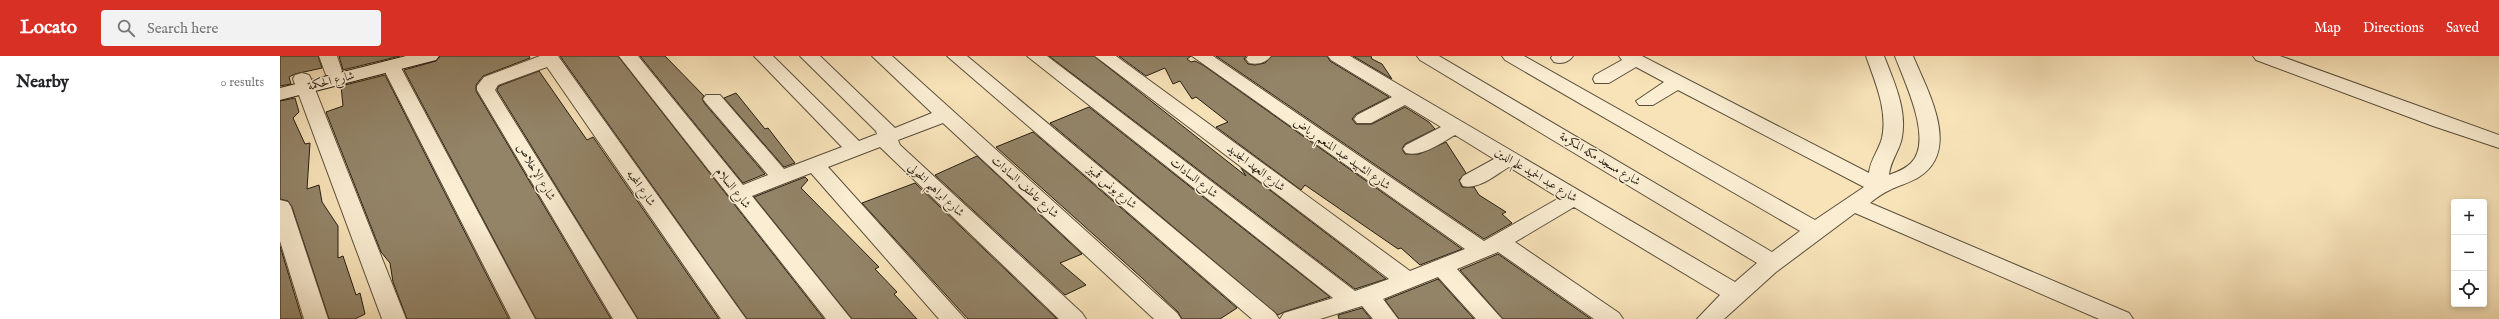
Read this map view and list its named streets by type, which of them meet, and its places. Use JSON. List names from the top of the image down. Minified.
{"streets":{"street":["شارع الحكمة","شارع الشهيد عبد المنعم رياض","شارع مسجد مكه المكرمة","شارع العهد الجديد","شارع الإخلاص","شارع عبد الحميد علم الدين","شارع السادات","شارع عاطف السادات","شارع يونس قمبيز","شارع المحبه","شارع السلام","شارع ابراهيم الخولي"]},"crossings":[["شارع الإخلاص","شارع المحبه"]],"page":{"header":"Locato","search":"Search here","nav":["Map","Directions","Saved"],"heading":["Nearby","0 results"],"map_buttons":["+","−"]}}
